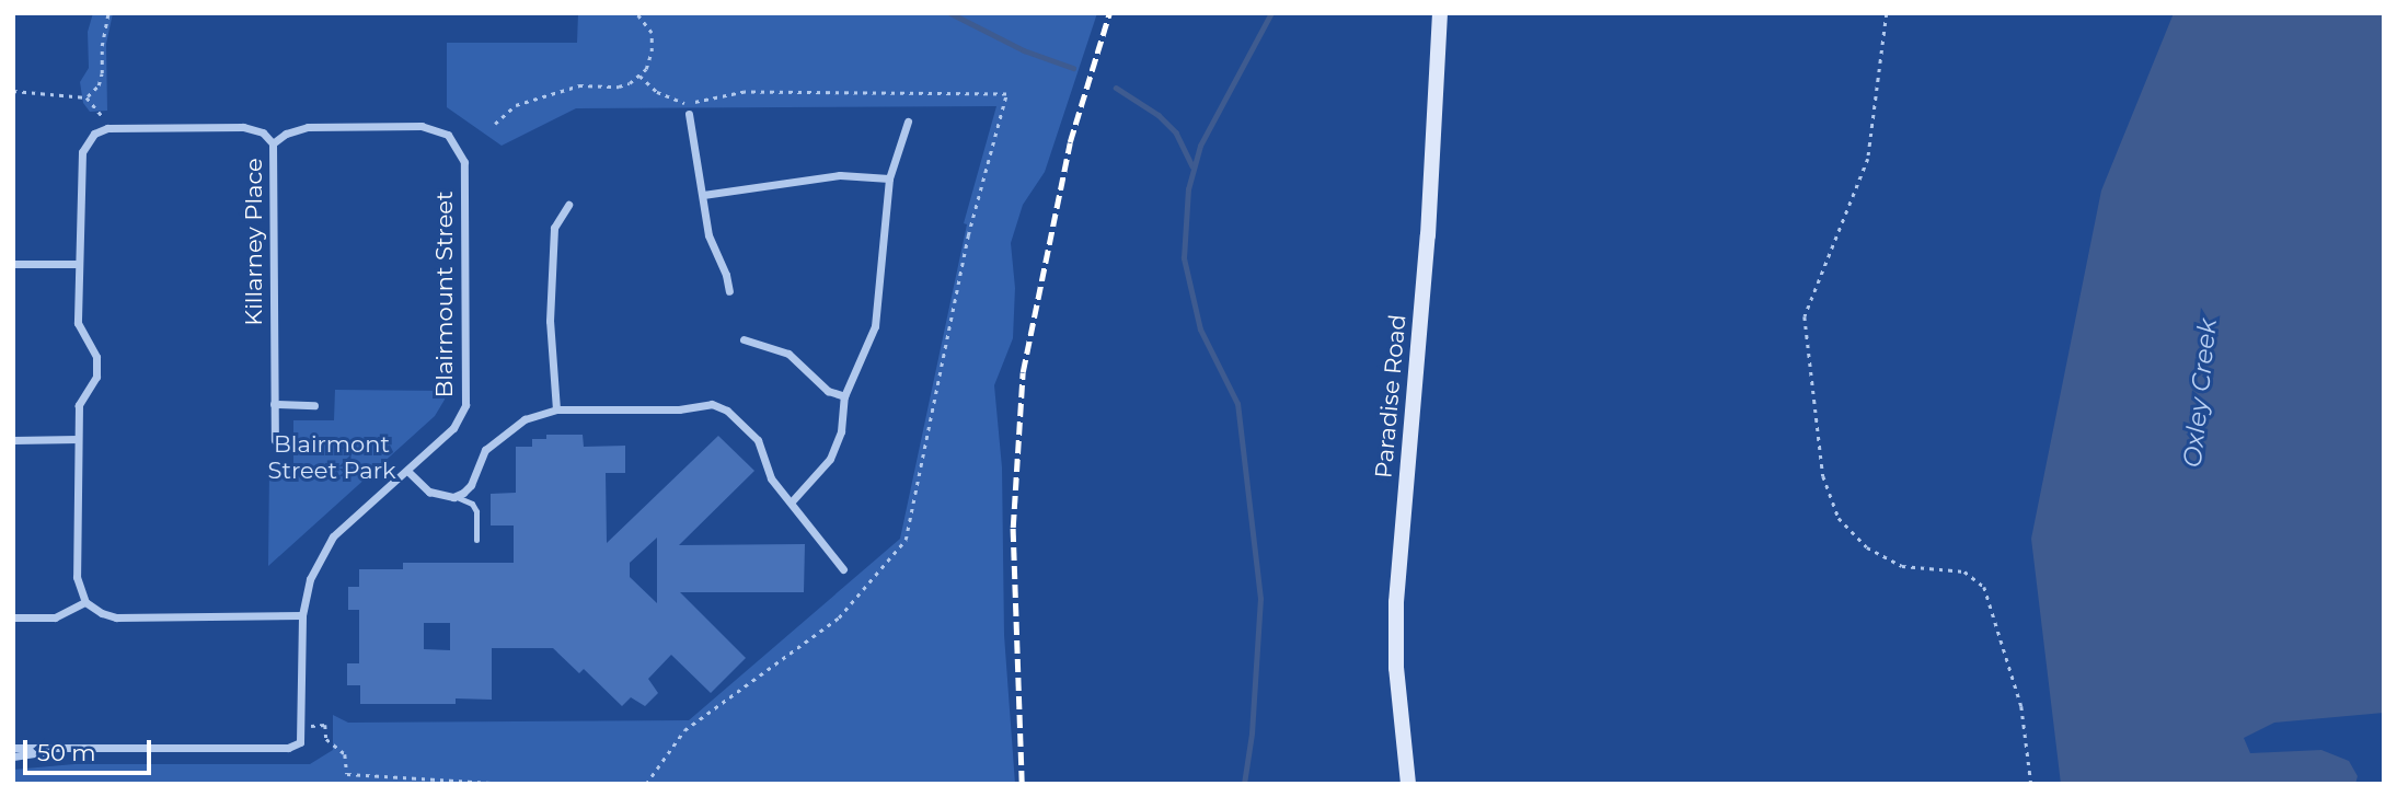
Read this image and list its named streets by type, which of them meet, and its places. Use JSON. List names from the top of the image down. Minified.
{"streets":{"street":["Killarney Place","Blairmount Street","Paradise Road"]},"crossings":[["Killarney Place","Blairmount Street"]],"water":["Oxley Creek"],"parks":["Blairmont Street Park"],"scale_bar":"50 m"}
